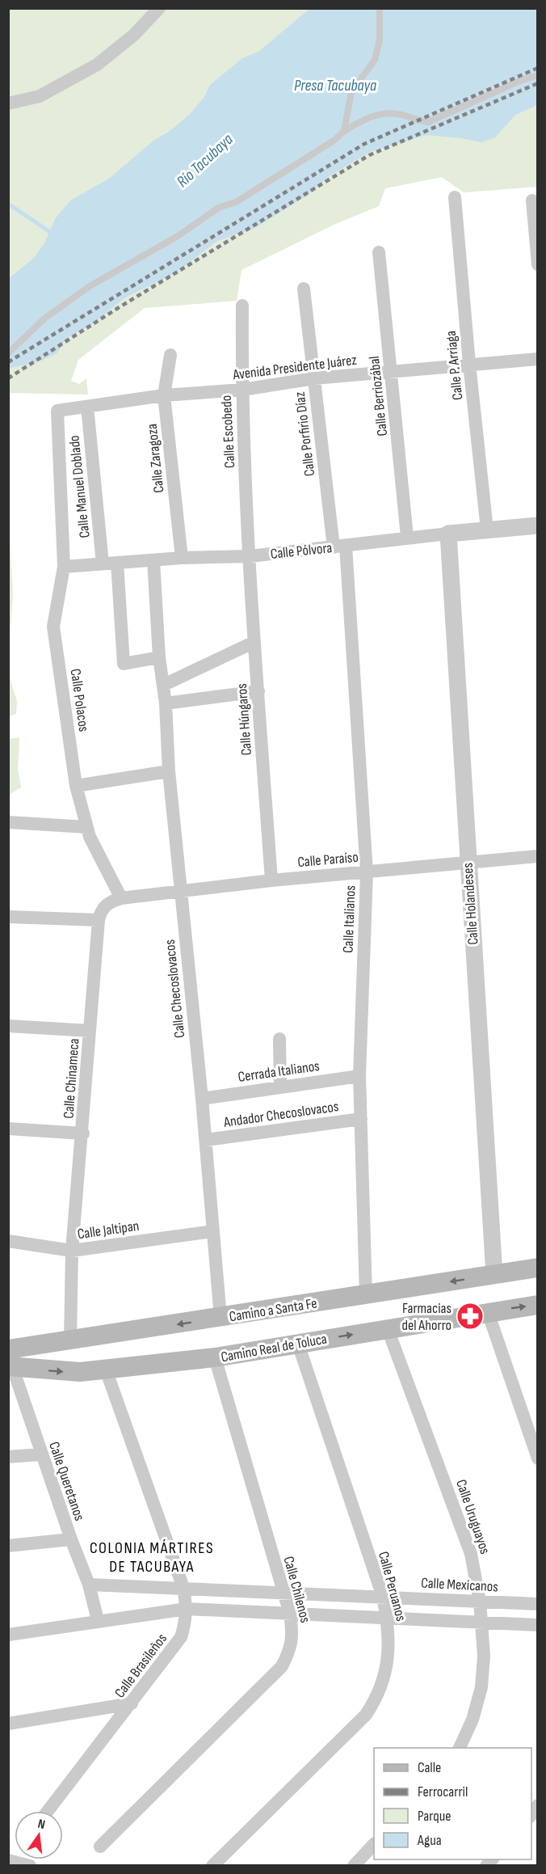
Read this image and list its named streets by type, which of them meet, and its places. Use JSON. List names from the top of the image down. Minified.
{"streets":{"main road":["Camino a Santa Fe","Camino Real de Toluca"],"street":["Calle P. Arriaga","Avenida Presidente Juárez","Calle Berriozábal","Calle Escobedo","Calle Porfirio Díaz","Calle Zaragoza","Calle Manuel Doblado","Calle Pólvora","Calle Polacos","Calle Húngaros","Calle Paraíso","Calle Holandeses","Calle Italianos","Calle Checoslovacos","Cerrada Italianos","Calle Chinameca","Andador Checoslovacos","Calle Jaltipan","Calle Queretanos","Calle Uruguayos","Calle Mexicanos","Calle Peruanos","Calle Chilenos","Calle Brasileños"]},"crossings":[["Calle P. Arriaga","Avenida Presidente Juárez"],["Calle P. Arriaga","Calle Pólvora"],["Avenida Presidente Juárez","Calle Berriozábal"],["Avenida Presidente Juárez","Calle Escobedo"],["Avenida Presidente Juárez","Calle Porfirio Díaz"],["Avenida Presidente Juárez","Calle Zaragoza"],["Avenida Presidente Juárez","Calle Manuel Doblado"],["Avenida Presidente Juárez","Calle Polacos"],["Calle Berriozábal","Calle Pólvora"],["Calle Escobedo","Calle Pólvora"],["Calle Escobedo","Calle Húngaros"],["Calle Porfirio Díaz","Calle Pólvora"],["Calle Porfirio Díaz","Calle Italianos"],["Calle Zaragoza","Calle Pólvora"],["Calle Manuel Doblado","Calle Pólvora"],["Calle Pólvora","Calle Polacos"],["Calle Pólvora","Calle Húngaros"],["Calle Pólvora","Calle Holandeses"],["Calle Pólvora","Calle Italianos"],["Calle Pólvora","Calle Checoslovacos"],["Calle Húngaros","Calle Paraíso"],["Calle Paraíso","Calle Holandeses"],["Calle Paraíso","Calle Italianos"],["Calle Paraíso","Calle Checoslovacos"],["Calle Holandeses","Camino a Santa Fe"],["Calle Italianos","Cerrada Italianos"],["Calle Italianos","Andador Checoslovacos"],["Calle Italianos","Camino a Santa Fe"],["Calle Checoslovacos","Cerrada Italianos"],["Calle Checoslovacos","Andador Checoslovacos"],["Calle Checoslovacos","Calle Jaltipan"],["Calle Checoslovacos","Camino a Santa Fe"],["Calle Chinameca","Calle Jaltipan"],["Calle Chinameca","Camino a Santa Fe"],["Camino a Santa Fe","Camino Real de Toluca"],["Camino a Santa Fe","Calle Queretanos"],["Camino Real de Toluca","Calle Queretanos"],["Camino Real de Toluca","Calle Uruguayos"],["Camino Real de Toluca","Calle Peruanos"],["Camino Real de Toluca","Calle Chilenos"],["Camino Real de Toluca","Calle Brasileños"],["Calle Queretanos","Calle Mexicanos"],["Calle Uruguayos","Calle Mexicanos"],["Calle Mexicanos","Calle Peruanos"],["Calle Mexicanos","Calle Chilenos"],["Calle Mexicanos","Calle Brasileños"]],"one_way":["Camino a Santa Fe","Camino Real de Toluca"],"districts":["COLONIA MÁRTIRES DE TACUBAYA"],"water":["Presa Tacubaya","Río Tacubaya"],"places":{"pharmacy":["Farmacias del Ahorro"]},"legend":["Calle","Ferrocarril","Parque","Agua"],"north":"top"}
